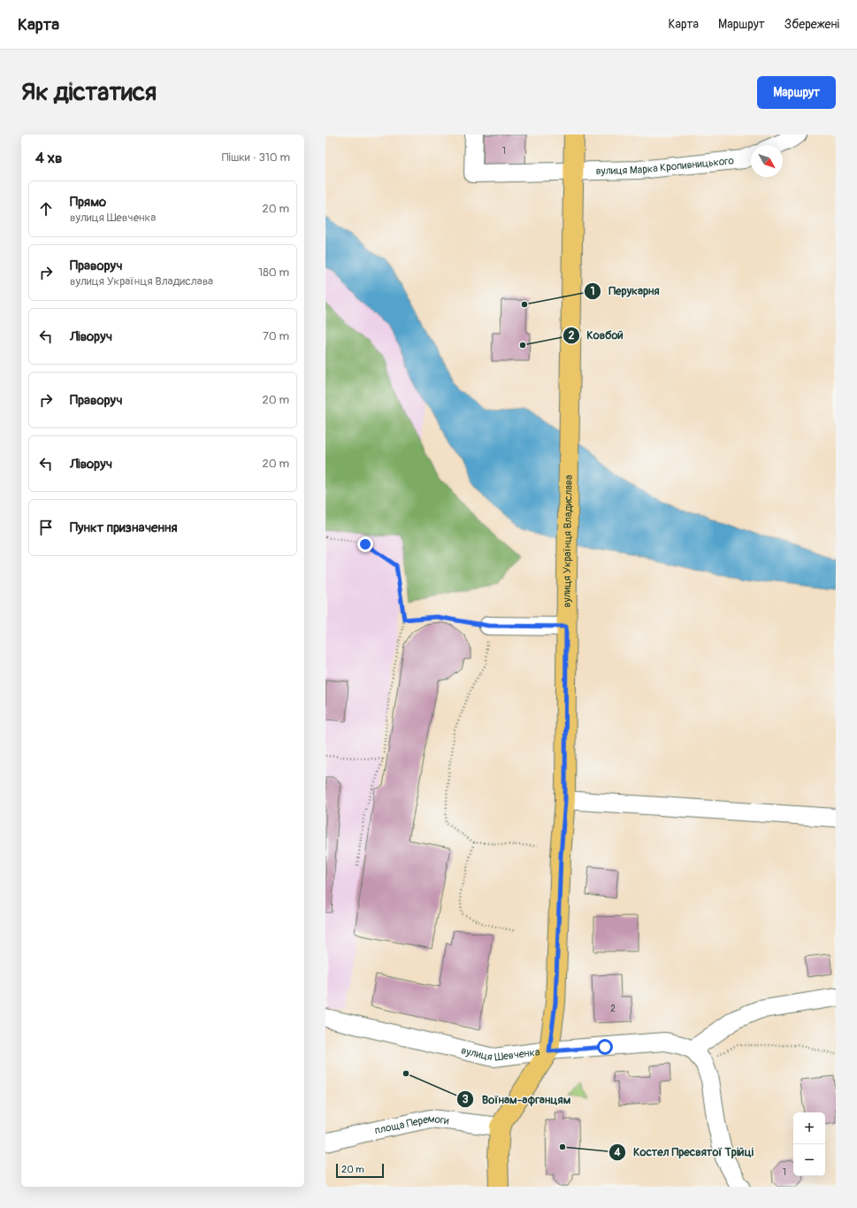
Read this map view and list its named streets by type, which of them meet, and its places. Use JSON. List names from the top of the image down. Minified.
{"streets":{"main road":["вулиця Українця Владислава"],"street":["вулиця Марка Кропивницького","вулиця Шевченка","площа Перемоги"]},"crossings":[["вулиця Марка Кропивницького","вулиця Українця Владислава"],["вулиця Українця Владислава","вулиця Шевченка"],["вулиця Українця Владислава","площа Перемоги"]],"places":["Перукарня","Ковбой","Воїнам-афганцям","Костел Пресвятої Трійці"],"house_numbers":["1","2","1"],"scale_bar":"20 m","north":"bottom right","page":{"header":"Карта","nav":["Карта","Маршрут","Збережені"],"buttons":"Маршрут","title":"Як дістатися","heading":["4 хв","Пішки · 310 m"],"list":[["Прямо","вулиця Шевченка","20 m"],["Праворуч","вулиця Українця Владислава","180 m"],["Ліворуч","70 m"],["Праворуч","20 m"],["Ліворуч","20 m"],"Пункт призначення"],"map_buttons":["+","−"],"scale":"20 m"}}
